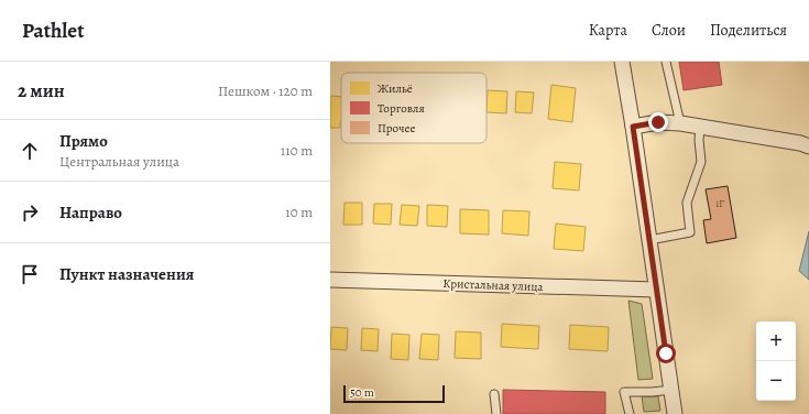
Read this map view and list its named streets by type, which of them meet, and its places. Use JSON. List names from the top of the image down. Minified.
{"streets":{"street":["Кристальная улица"]},"house_numbers":["1Г"],"legend":["Жильё","Торговля","Прочее"],"scale_bar":"50 m","page":{"header":"Pathlet","nav":["Карта","Слои","Поделиться"],"heading":["2 мин","Пешком · 120 m"],"list":[["Прямо","Центральная улица","110 m"],["Направо","10 m"],"Пункт назначения"],"map_buttons":["+","−"],"scale":"50 m"}}
